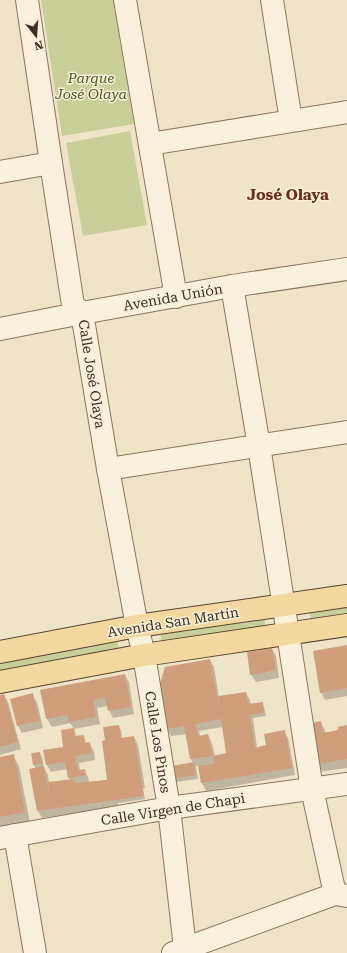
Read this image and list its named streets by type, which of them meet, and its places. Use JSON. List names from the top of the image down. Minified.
{"streets":{"main road":["Avenida San Martín"],"street":["Avenida Unión","Calle José Olaya","Calle Los Pinos","Calle Virgen de Chapi"]},"crossings":[["Avenida Unión","Calle José Olaya"],["Calle José Olaya","Avenida San Martín"],["Calle José Olaya","Calle Los Pinos"],["Avenida San Martín","Calle Los Pinos"],["Calle Los Pinos","Calle Virgen de Chapi"]],"districts":["José Olaya"],"parks":["Parque José Olaya"],"north":"bottom"}
